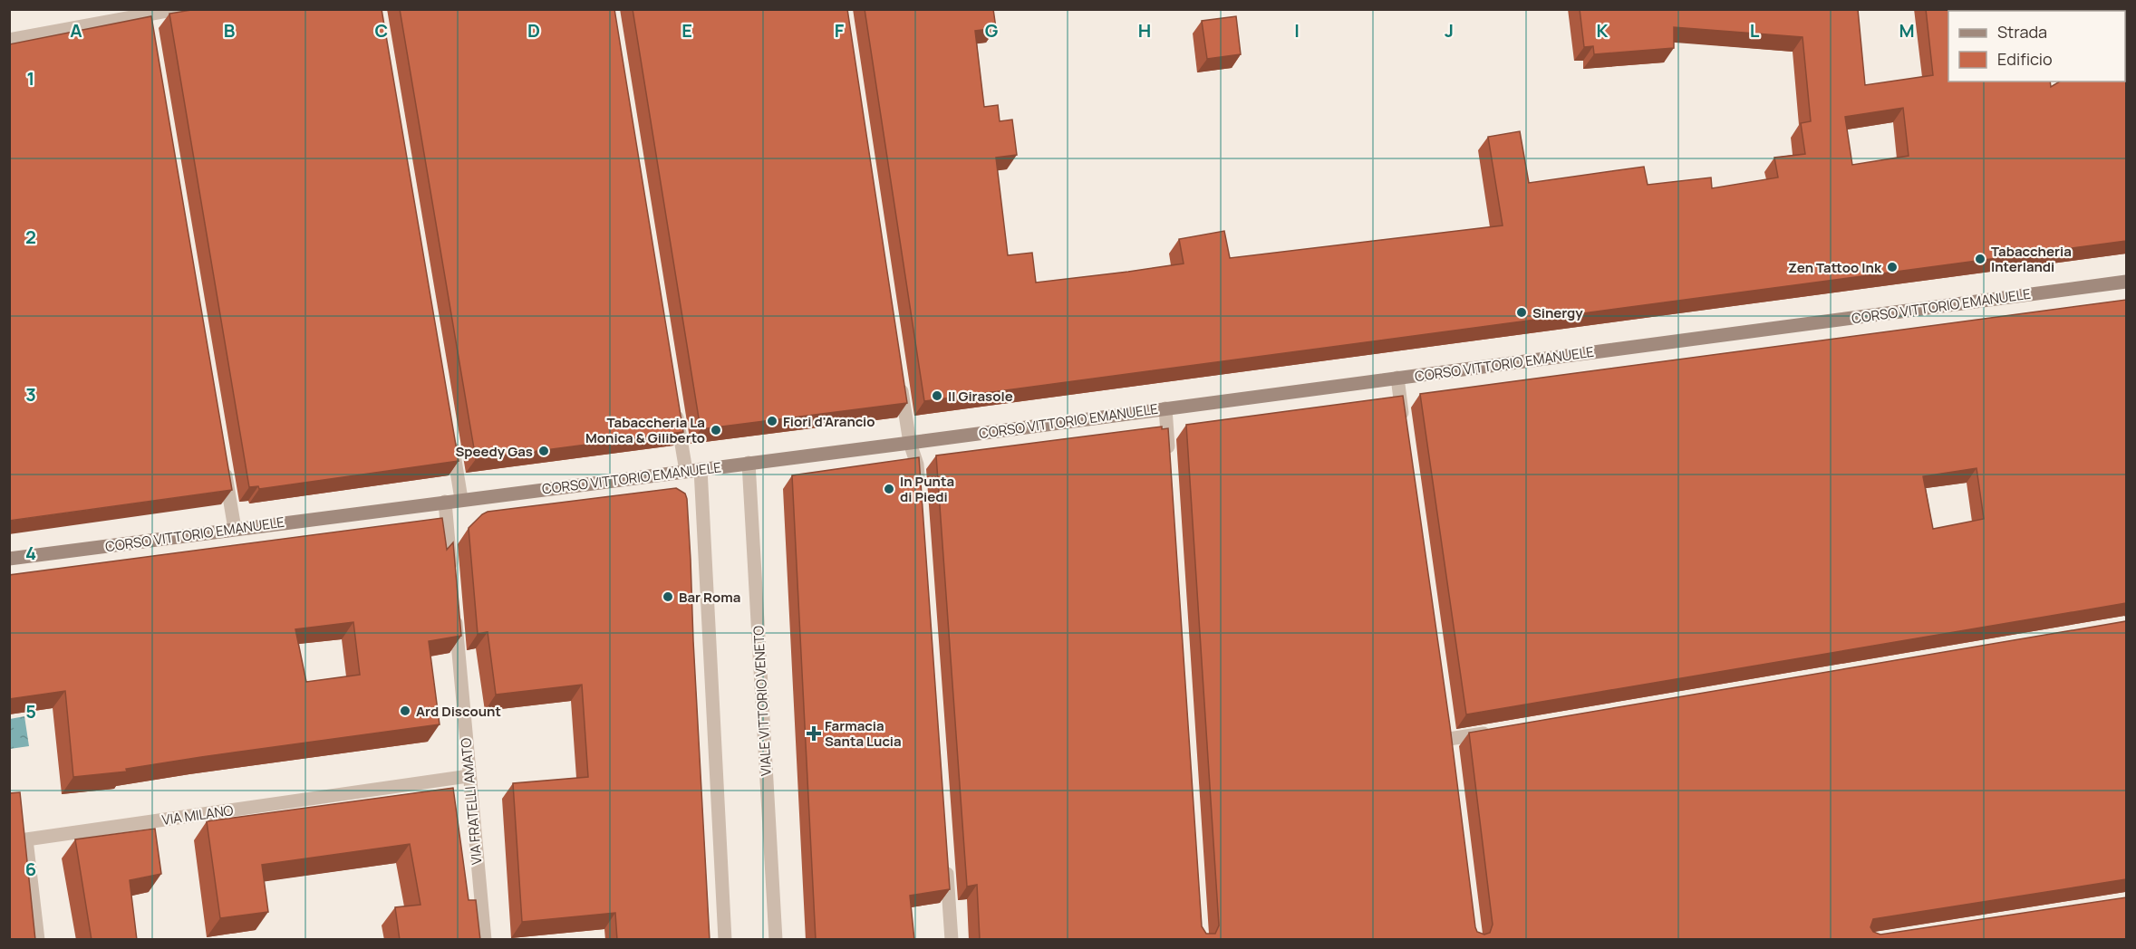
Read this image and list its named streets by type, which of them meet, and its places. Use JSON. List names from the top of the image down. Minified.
{"streets":{"main road":["CORSO VITTORIO EMANUELE"],"street":["VIALE VITTORIO VENETO","VIA FRATELLI AMATO","VIA MILANO"]},"crossings":[["CORSO VITTORIO EMANUELE","VIALE VITTORIO VENETO"],["VIA FRATELLI AMATO","VIA MILANO"]],"places":{"other":["Tabaccheria Interlandi","Zen Tattoo Ink","Sinergy","Il Girasole","Fiori d'Arancio","Tabaccheria La Monica & Giliberto","Speedy Gas","In Punta di Piedi","Bar Roma","Ard Discount"],"health":["Farmacia Santa Lucia"]},"legend":["Strada","Edificio"],"grid":{"columns":["A","B","C","D","E","F","G","H","I","J","K","L","M"],"rows":["1","2","3","4","5","6"]}}
